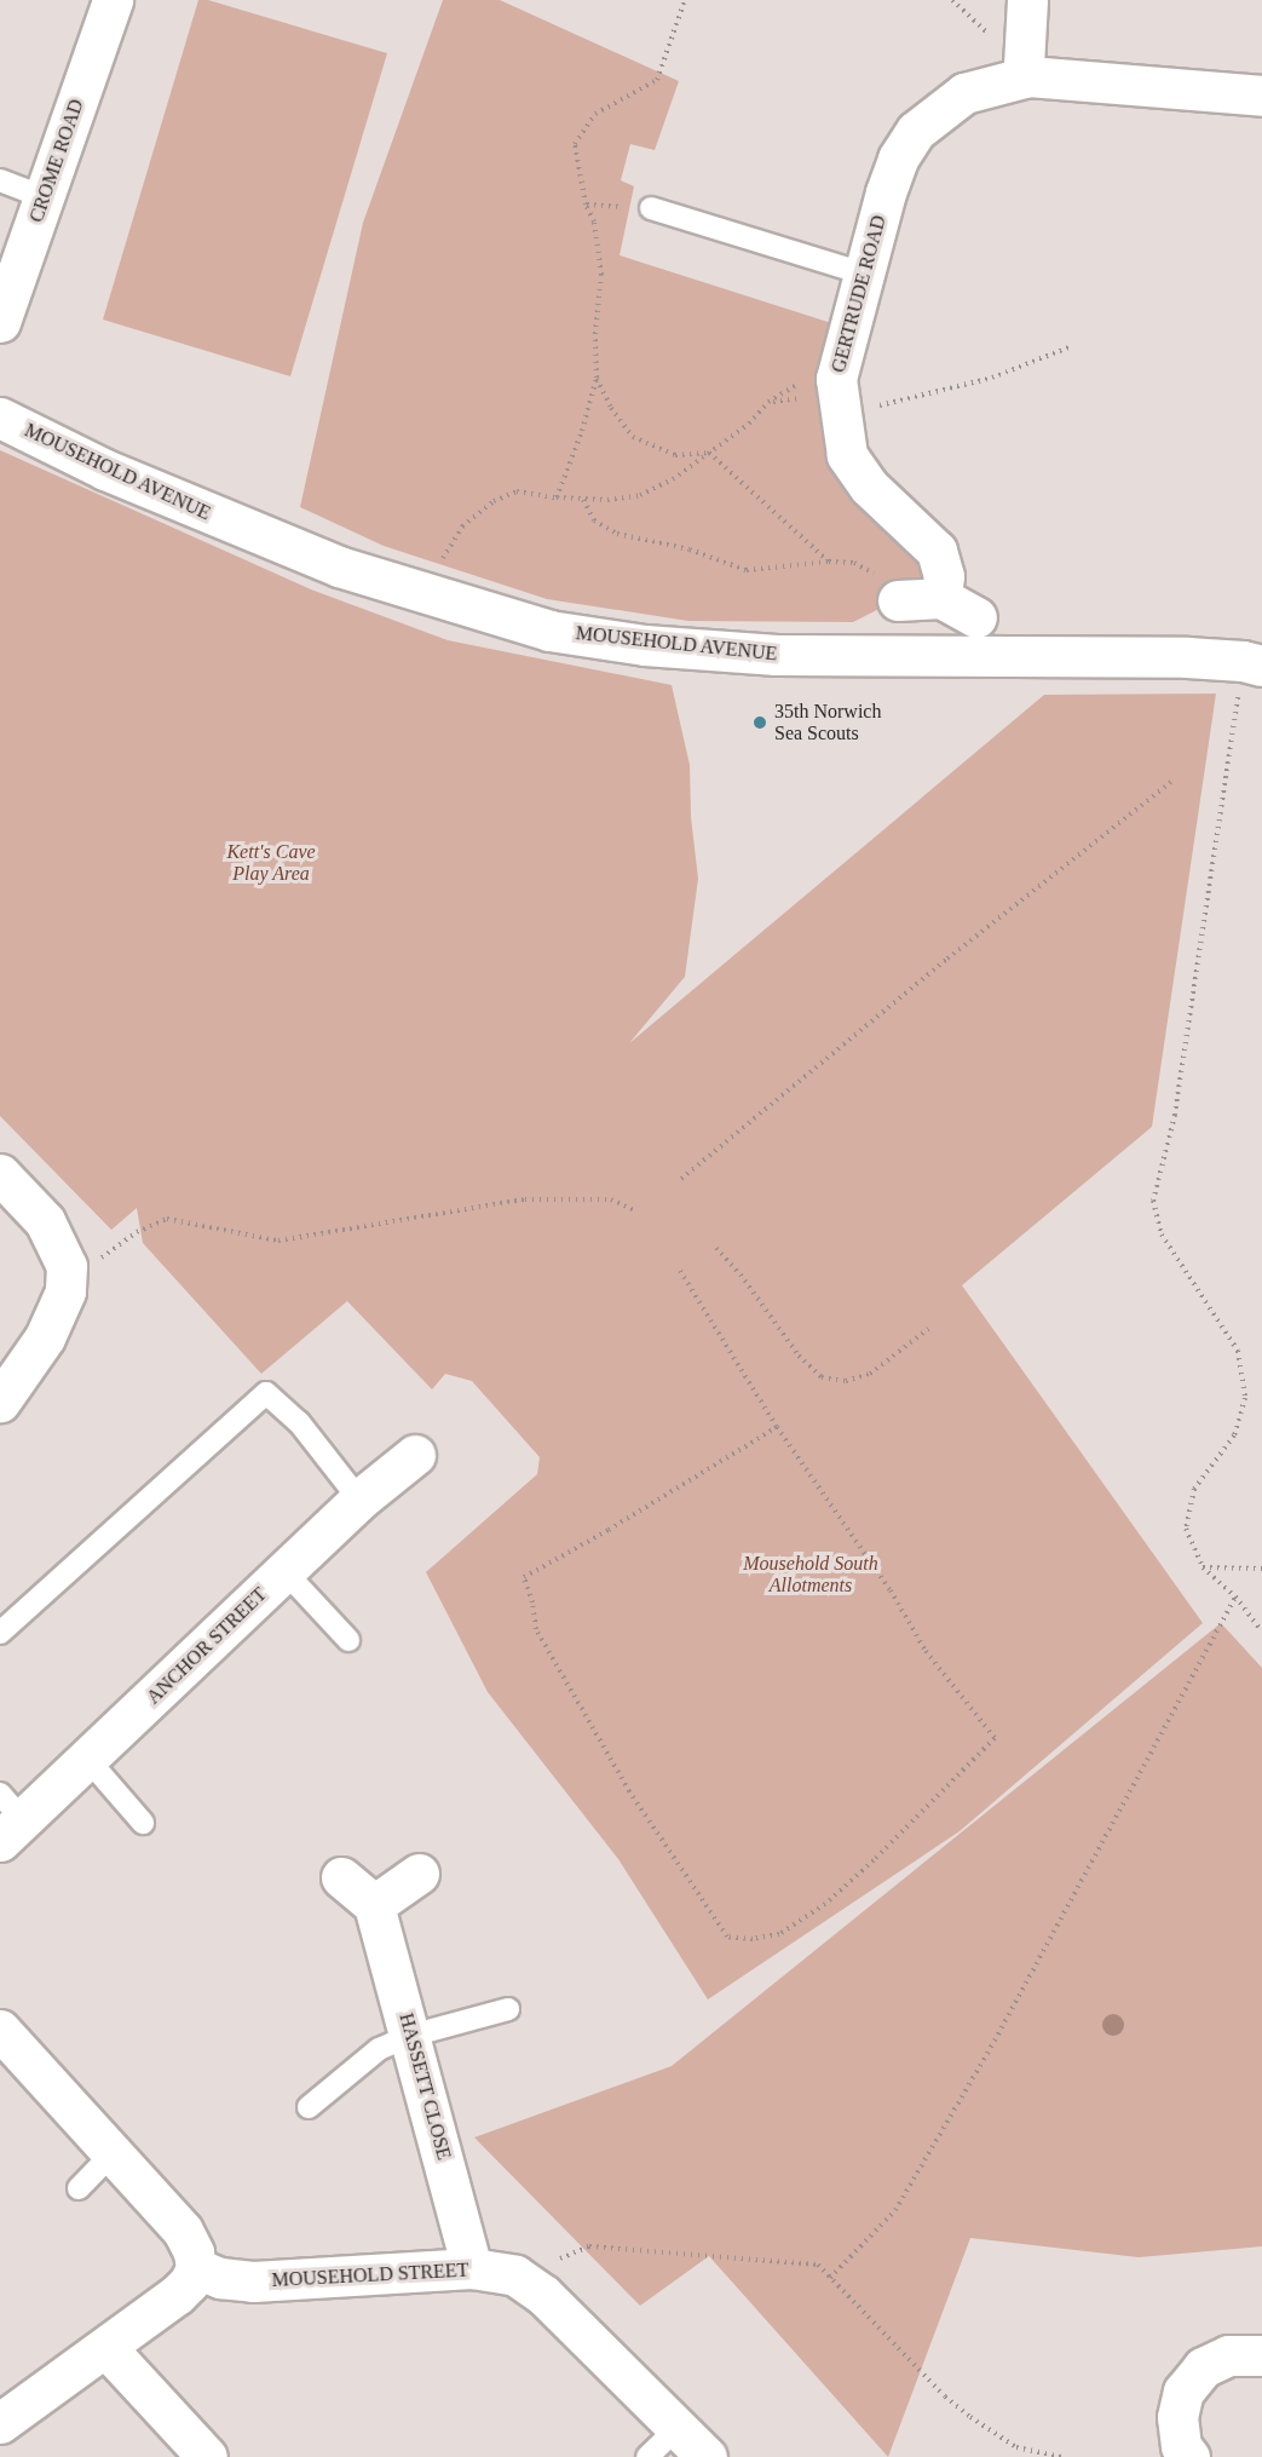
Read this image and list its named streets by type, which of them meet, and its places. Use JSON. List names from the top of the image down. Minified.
{"streets":{"street":["CROME ROAD","GERTRUDE ROAD","MOUSEHOLD AVENUE","ANCHOR STREET","HASSETT CLOSE","MOUSEHOLD STREET"]},"crossings":[["HASSETT CLOSE","MOUSEHOLD STREET"]],"parks":["Kett's Cave Play Area","Mousehold South Allotments"],"places":["35th Norwich Sea Scouts"]}
